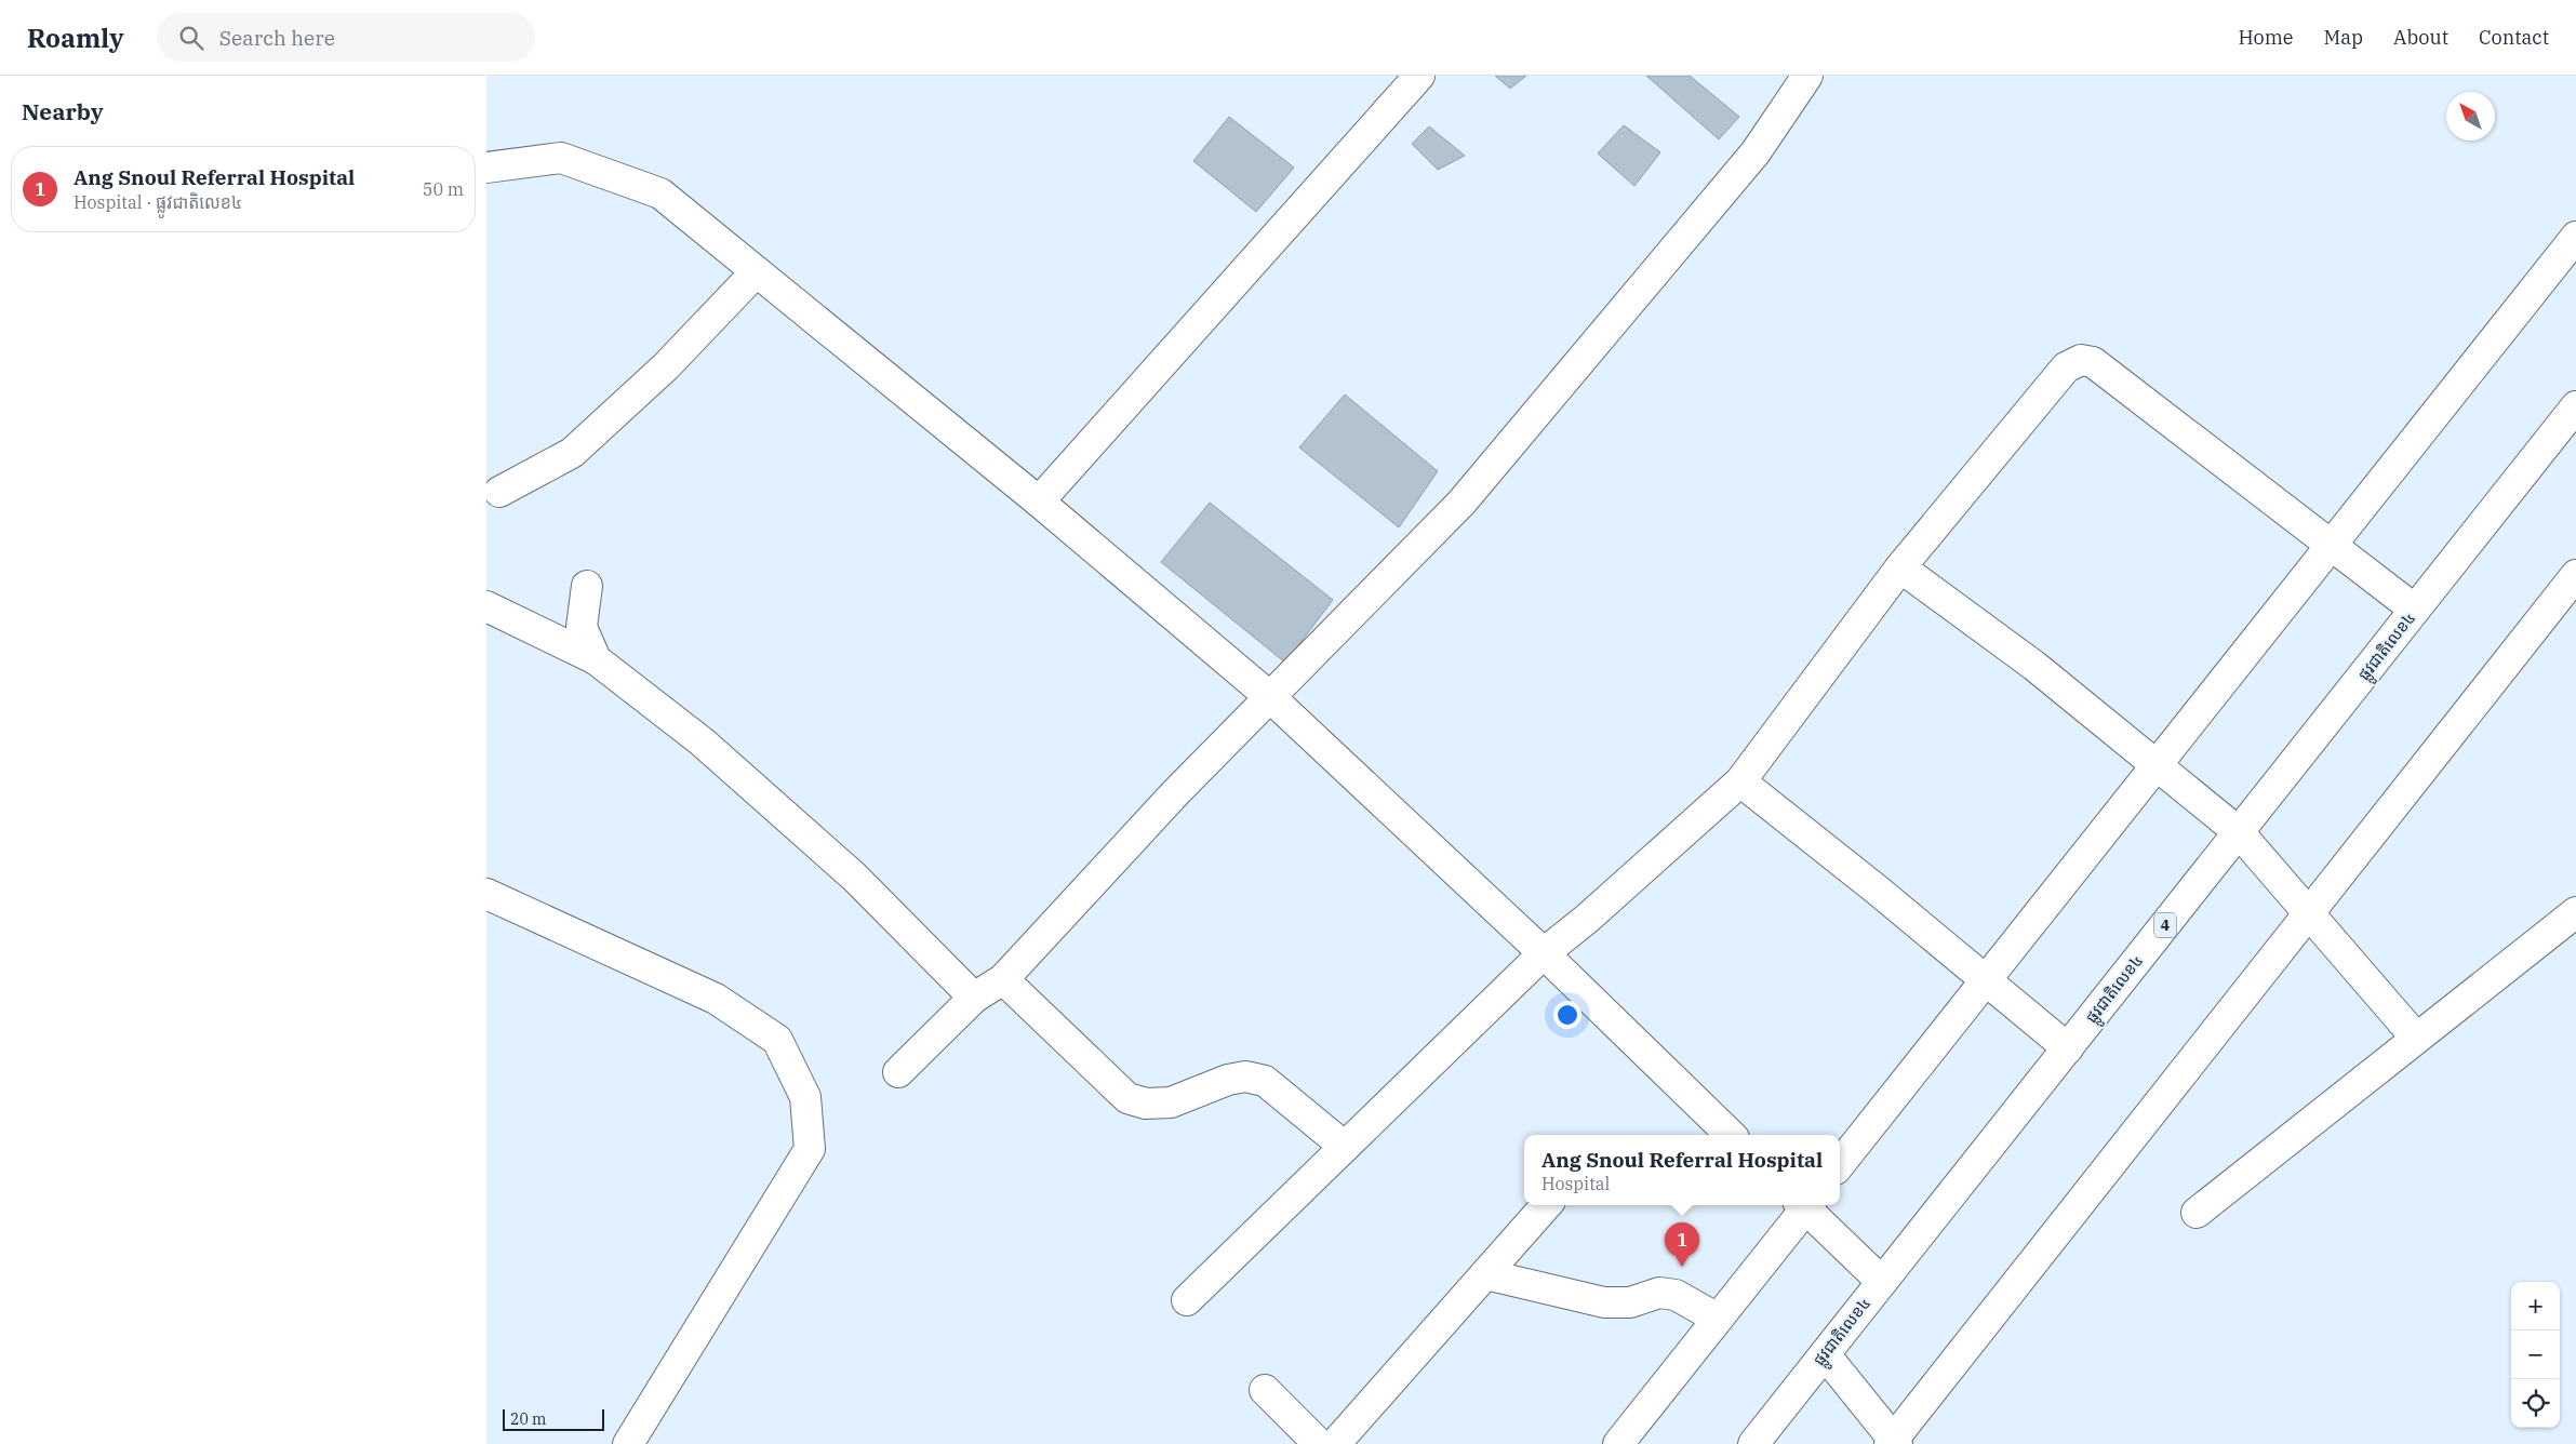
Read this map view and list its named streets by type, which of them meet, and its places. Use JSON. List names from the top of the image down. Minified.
{"streets":{"main road":["ផ្លូវជាតិលេខ៤","4"]},"scale_bar":"20 m","north":"top left","page":{"header":"Roamly","search":"Search here","nav":["Home","Map","About","Contact"],"heading":"Nearby","list":[{"mark":"1","name":"Ang Snoul Referral Hospital","note":"Hospital · ផ្លូវជាតិលេខ៤","value":"50 m"}],"popup":["Ang Snoul Referral Hospital","Hospital"],"pins":"1","map_buttons":["+","−"],"scale":"20 m"}}
